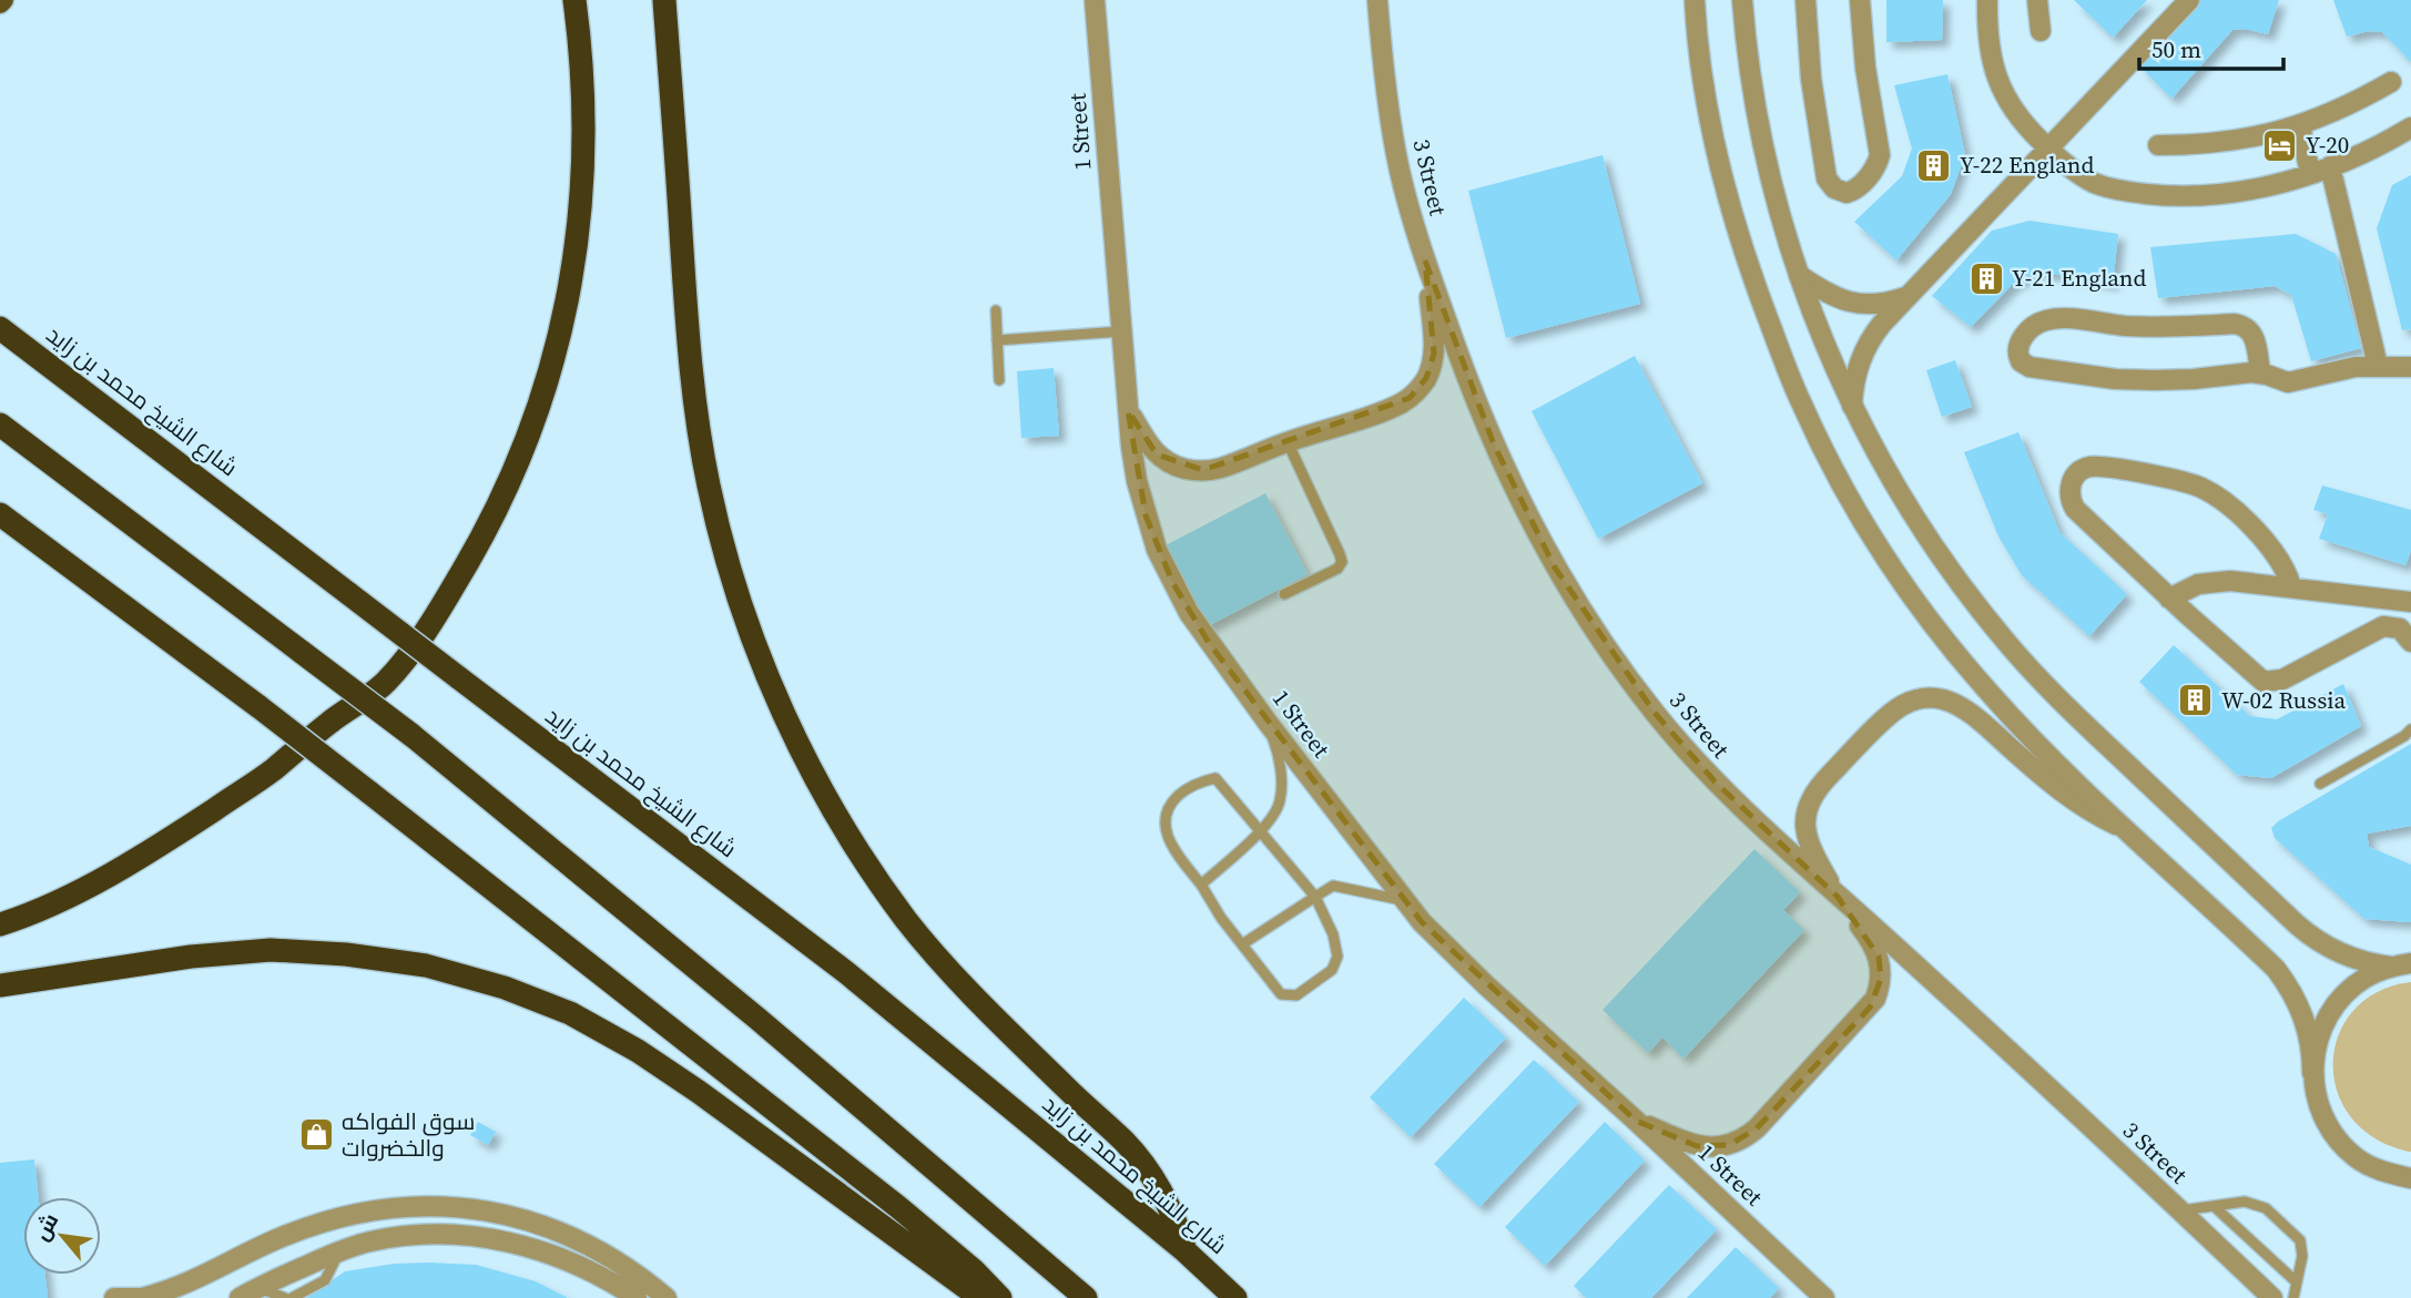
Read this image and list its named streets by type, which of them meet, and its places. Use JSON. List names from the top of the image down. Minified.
{"streets":{"highway":["شارع الشيخ محمد بن زايد"],"street":["1 Street","3 Street"]},"places":{"hotel":["Y-20"],"building":["Y-22 England","Y-21 England","W-02 Russia"],"shop":["سوق الفواكه والخضروات"]},"scale_bar":"50 m","north":"top left"}
